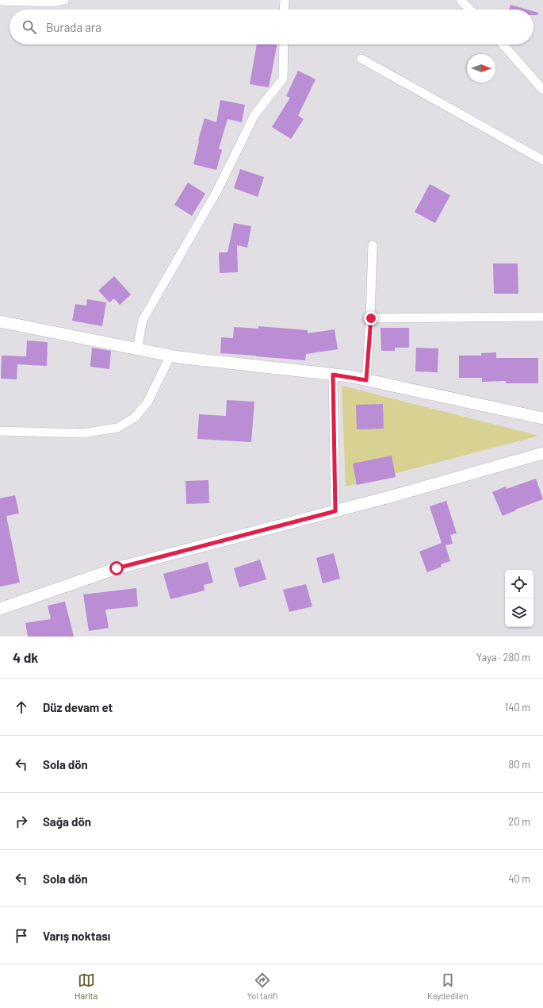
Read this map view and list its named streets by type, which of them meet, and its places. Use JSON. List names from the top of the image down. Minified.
{"north":"right","page":{"search":"Burada ara","heading":["4 dk","Yaya · 280 m"],"list":[["Düz devam et","140 m"],["Sola dön","80 m"],["Sağa dön","20 m"],["Sola dön","40 m"],"Varış noktası"],"nav":["Harita","Yol tarifi","Kaydedilen"]}}
